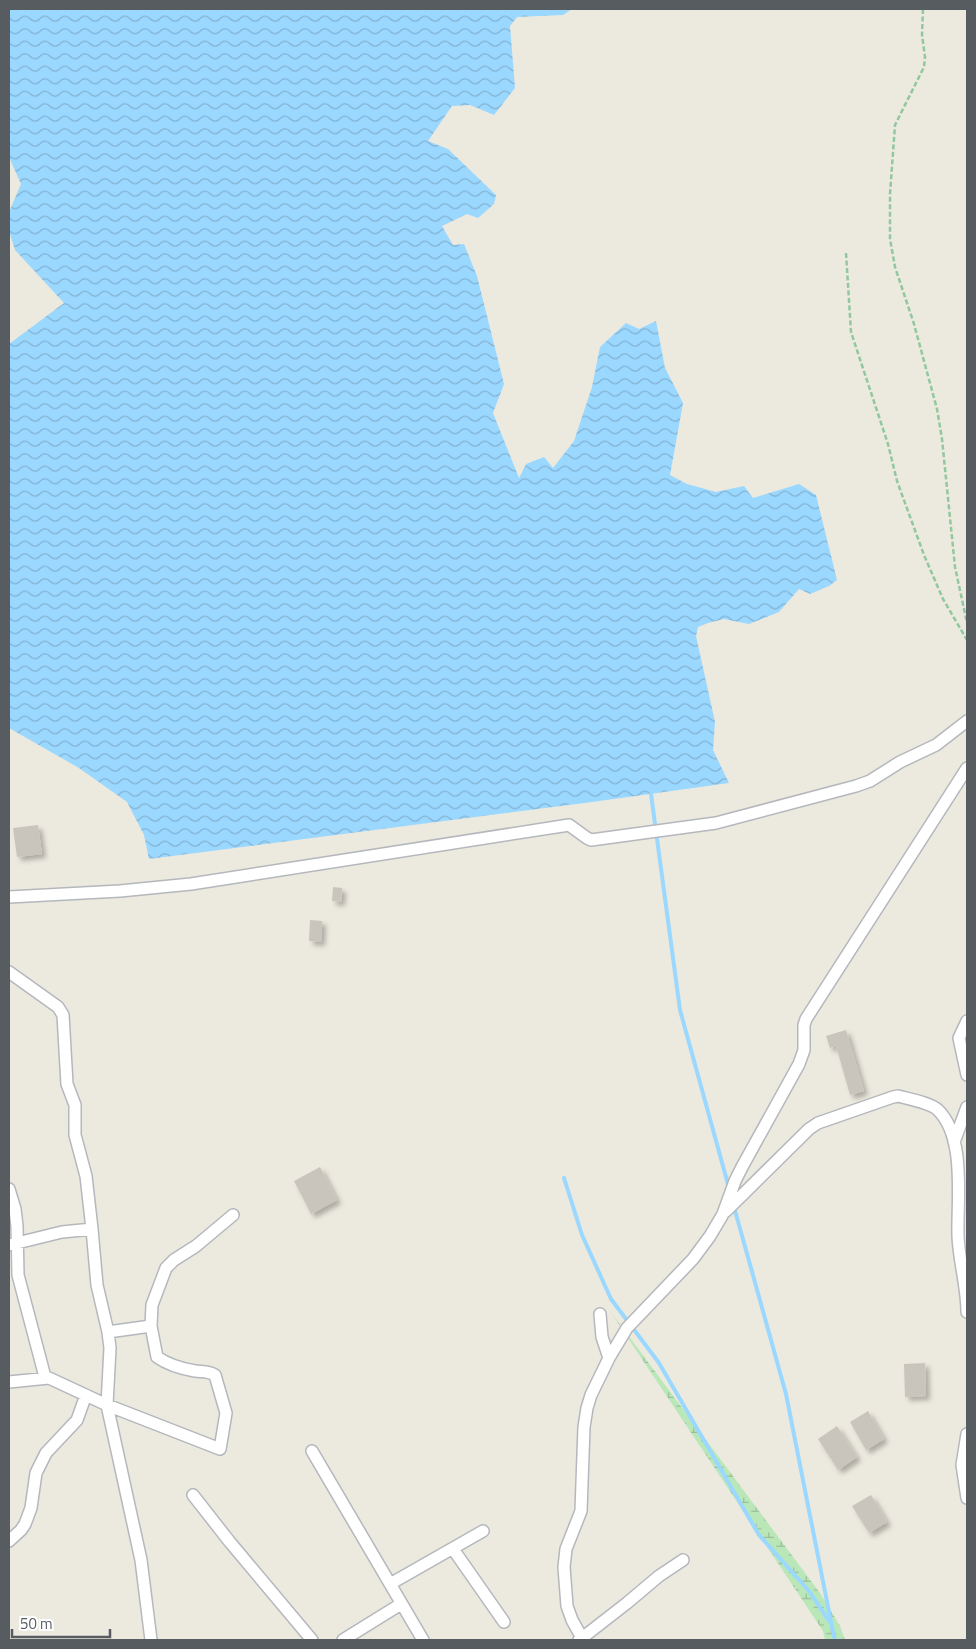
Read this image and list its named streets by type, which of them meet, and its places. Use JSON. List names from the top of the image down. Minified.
{"scale_bar":"50 m"}
